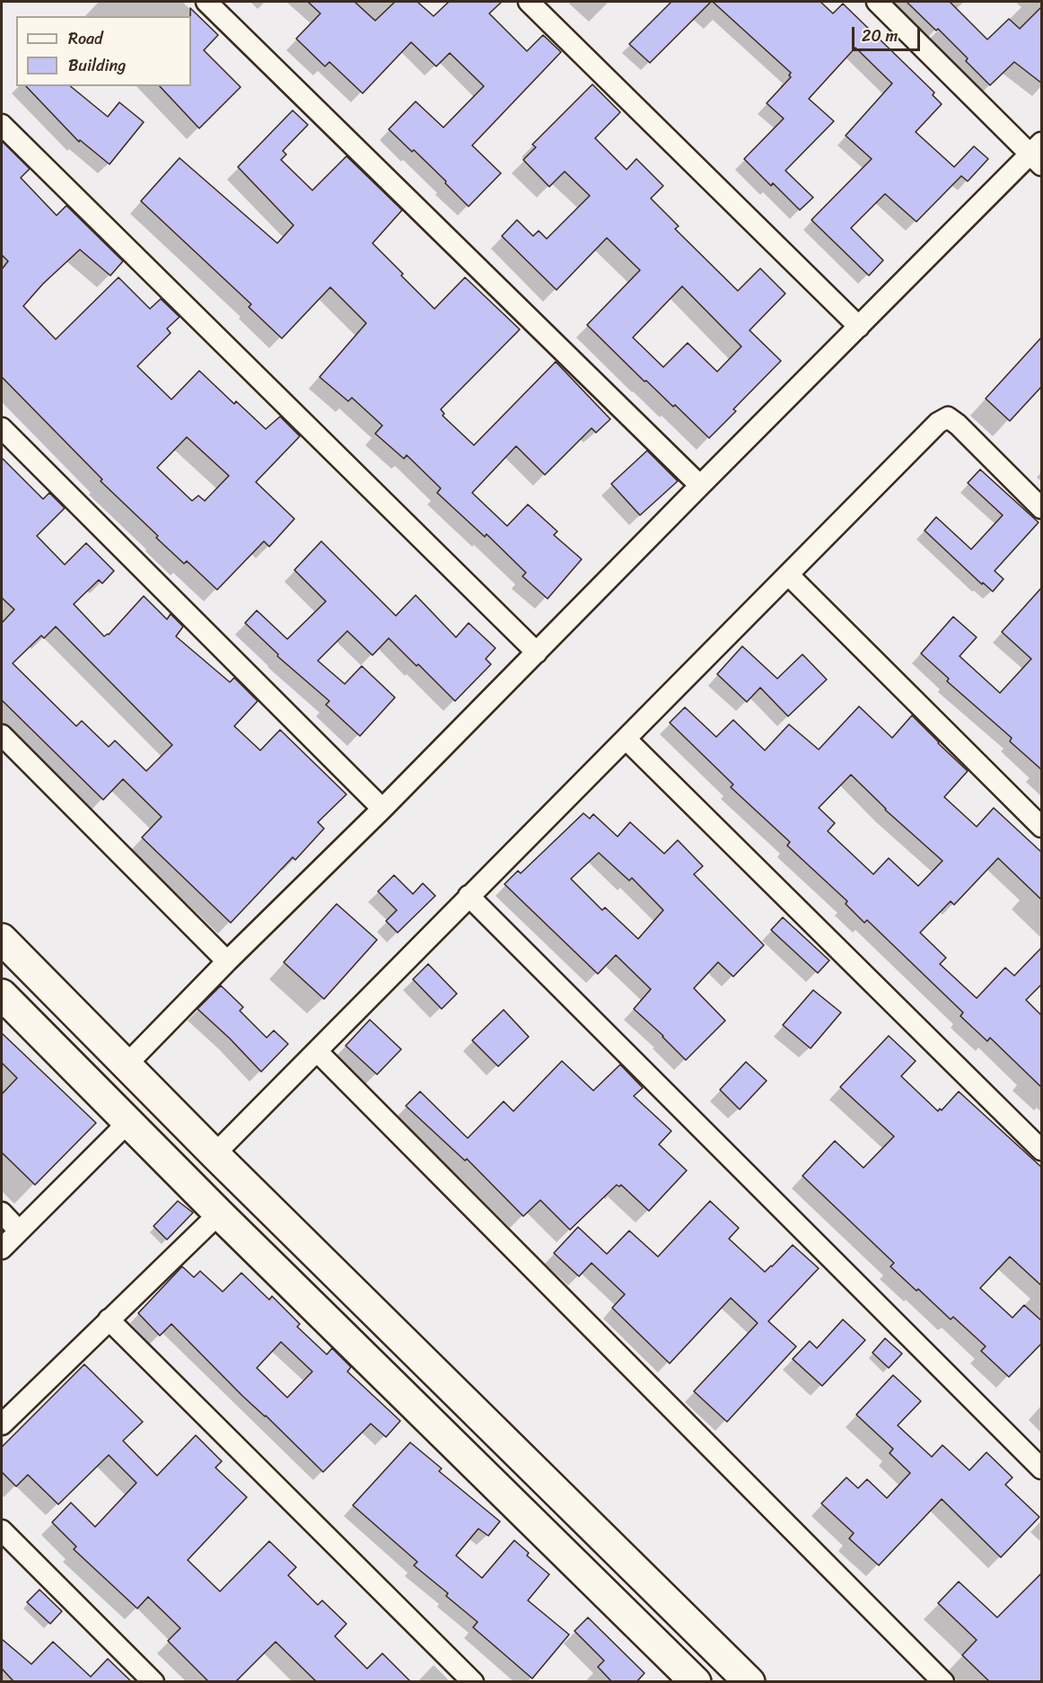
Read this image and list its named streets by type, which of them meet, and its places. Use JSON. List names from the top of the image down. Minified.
{"legend":["Road","Building"],"scale_bar":"20 m"}
